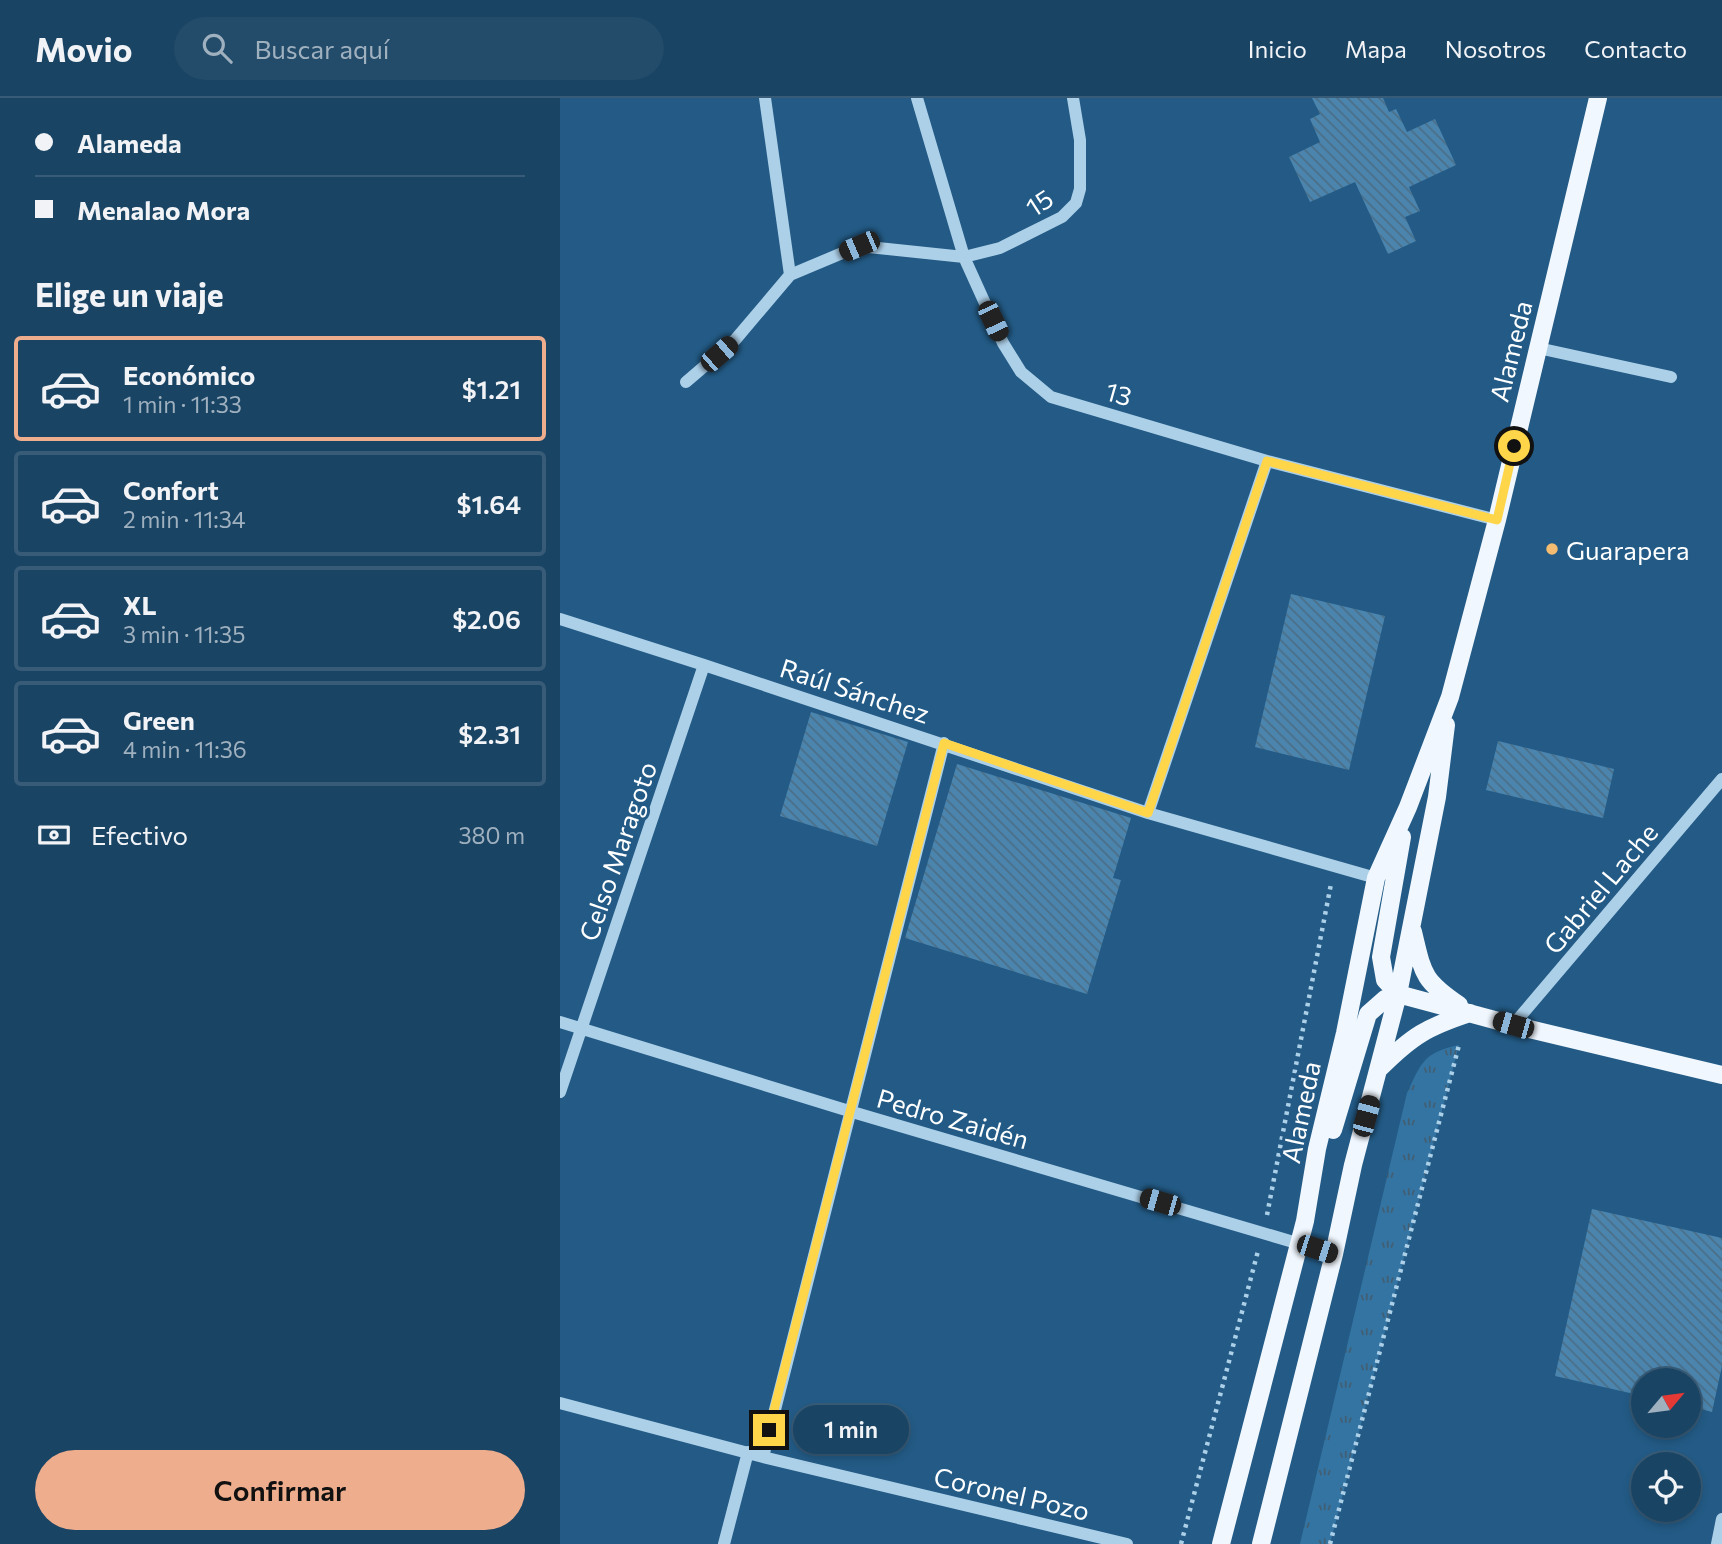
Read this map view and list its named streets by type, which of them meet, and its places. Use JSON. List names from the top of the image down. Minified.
{"streets":{"main road":["Alameda"],"street":["15","13","Raúl Sánchez","Celso Maragoto","Gabriel Lache","Pedro Zaidén","Coronel Pozo"]},"crossings":[["15","13"],["Alameda","13"],["Alameda","Raúl Sánchez"],["Alameda","Pedro Zaidén"],["Raúl Sánchez","Celso Maragoto"],["Celso Maragoto","Pedro Zaidén"]],"places":["Guarapera"],"north":"top right","page":{"header":"Movio","search":"Buscar aquí","nav":["Inicio","Mapa","Nosotros","Contacto"],"banner":["Alameda","Menalao Mora"],"heading":"Elige un viaje","list":[{"name":"Económico","note":"1 min · 11:33","value":"$1.21"},{"name":"Confort","note":"2 min · 11:34","value":"$1.64"},{"name":"XL","note":"3 min · 11:35","value":"$2.06"},{"name":"Green","note":"4 min · 11:36","value":"$2.31"}],"pay":["Efectivo","380 m"],"bubble":"1 min","buttons":"Confirmar"}}
